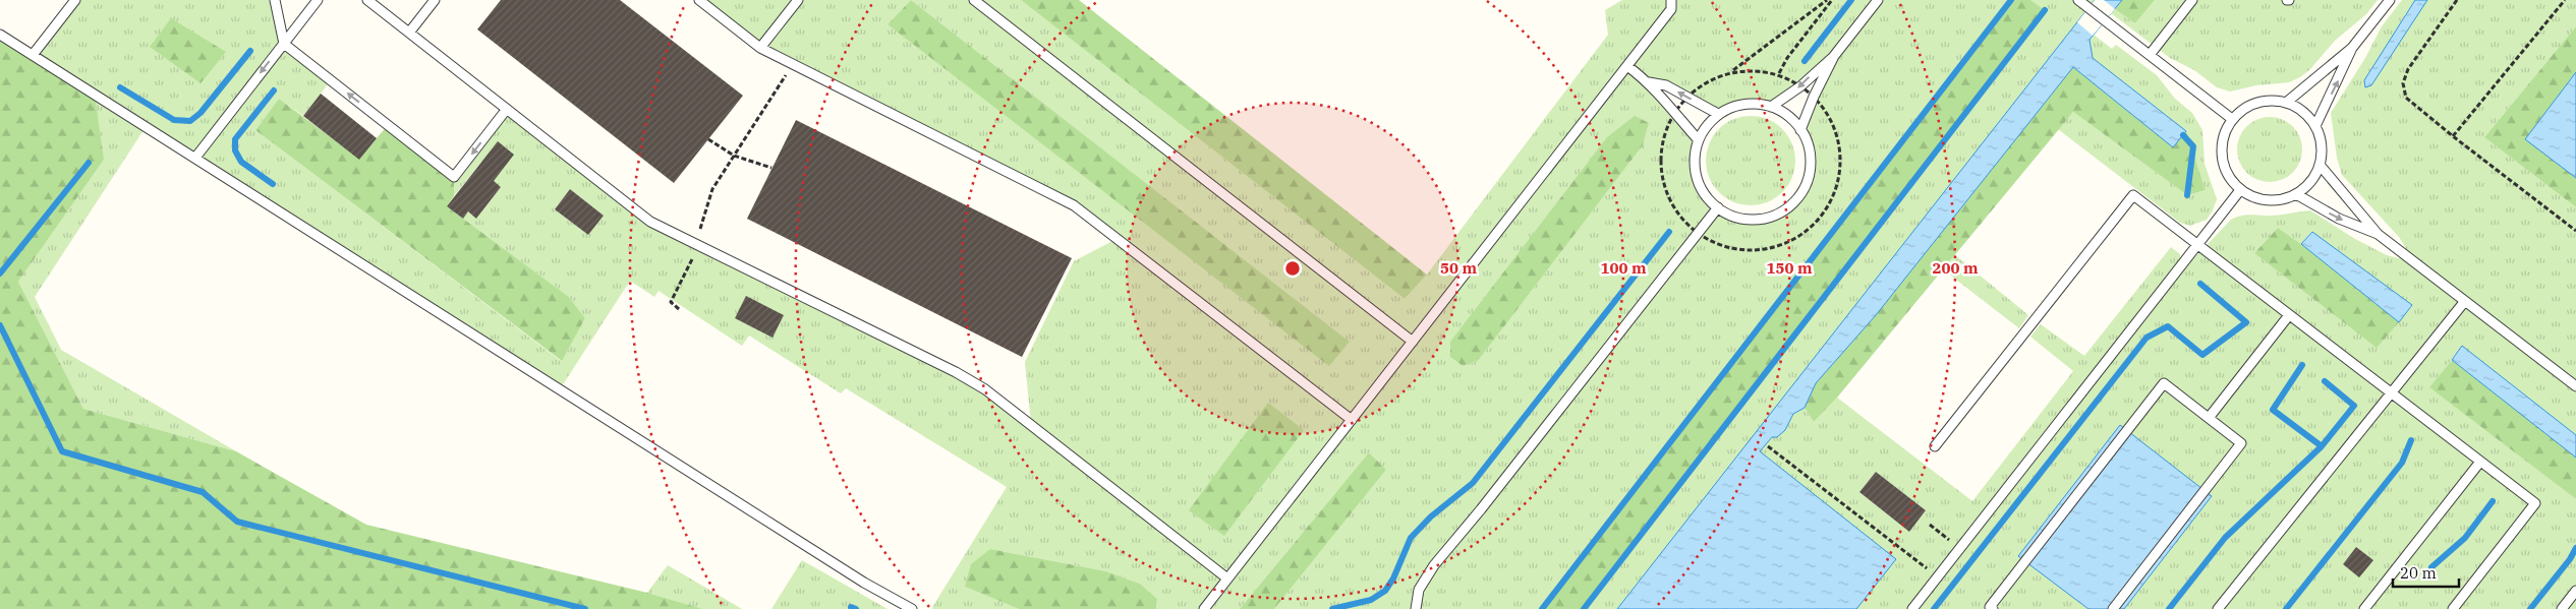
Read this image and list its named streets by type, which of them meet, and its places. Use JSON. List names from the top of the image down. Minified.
{"scale_bar":"20 m","rings":["50 m","100 m","150 m","200 m"]}
